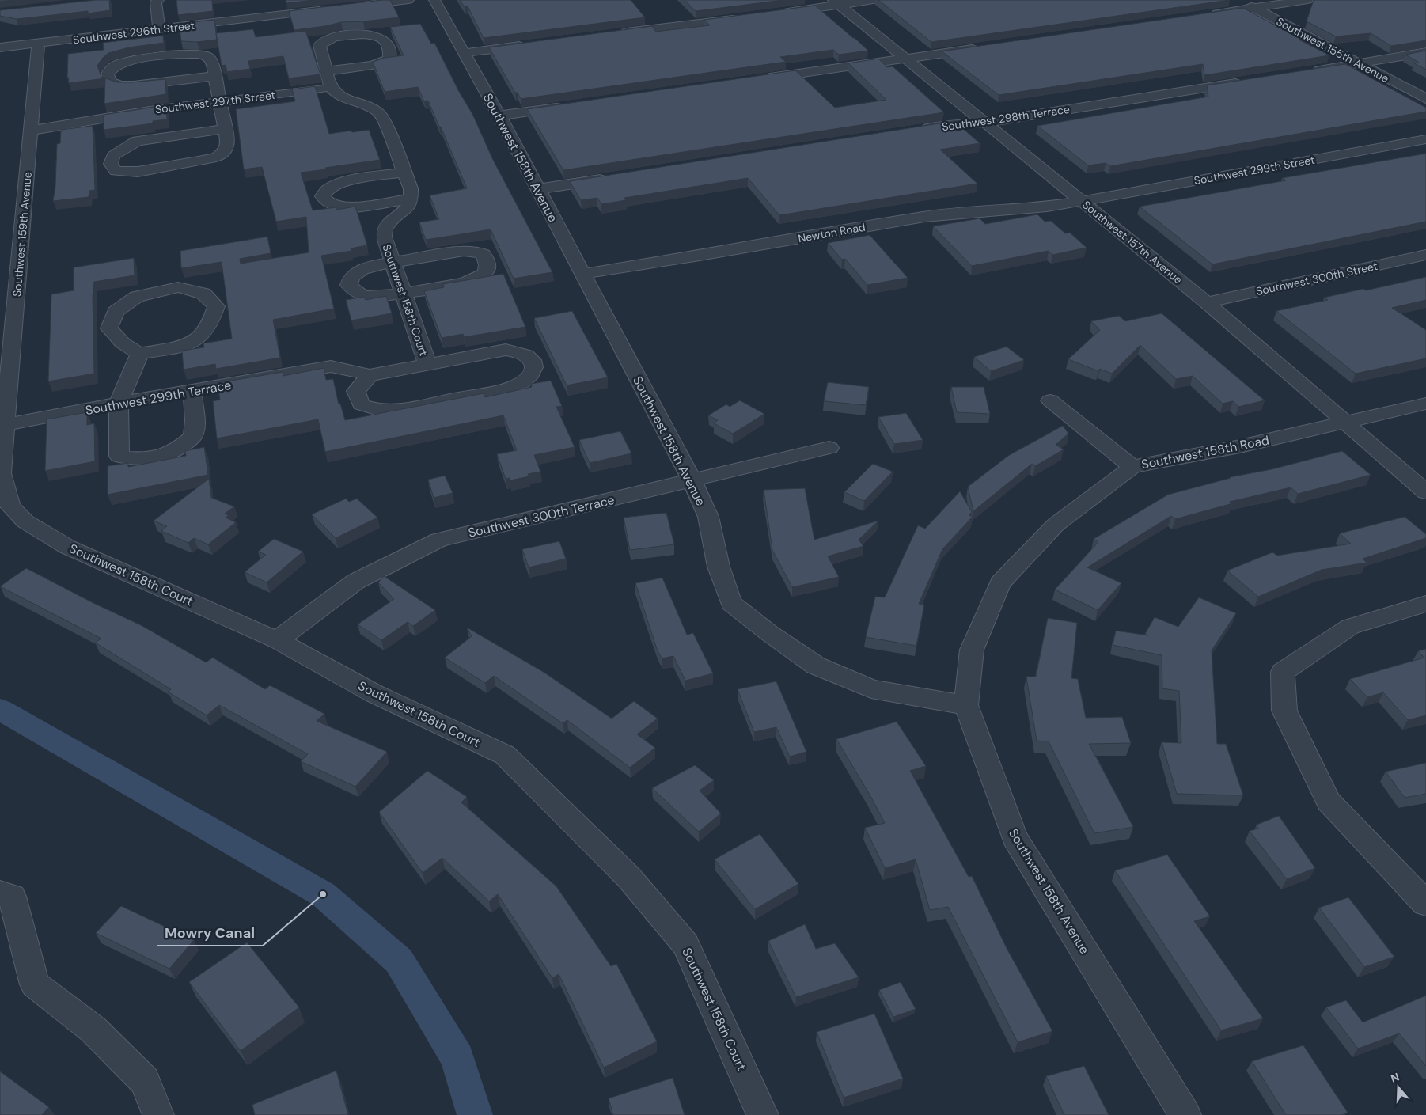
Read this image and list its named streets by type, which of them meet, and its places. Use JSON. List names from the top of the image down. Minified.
{"streets":{"street":["Southwest 296th Street","Southwest 155th Avenue","Southwest 297th Street","Southwest 298th Terrace","Southwest 158th Avenue","Southwest 299th Street","Newton Road","Southwest 159th Avenue","Southwest 157th Avenue","Southwest 300th Street","Southwest 158th Court","Southwest 299th Terrace","Southwest 158th Road","Southwest 300th Terrace"]},"crossings":[["Southwest 296th Street","Southwest 159th Avenue"],["Southwest 297th Street","Southwest 159th Avenue"],["Southwest 298th Terrace","Southwest 157th Avenue"],["Southwest 158th Avenue","Newton Road"],["Southwest 158th Avenue","Southwest 158th Road"],["Southwest 158th Avenue","Southwest 300th Terrace"],["Southwest 299th Street","Newton Road"],["Southwest 299th Street","Southwest 157th Avenue"],["Newton Road","Southwest 157th Avenue"],["Southwest 159th Avenue","Southwest 158th Court"],["Southwest 159th Avenue","Southwest 299th Terrace"],["Southwest 157th Avenue","Southwest 300th Street"],["Southwest 157th Avenue","Southwest 158th Road"],["Southwest 158th Court","Southwest 299th Terrace"],["Southwest 158th Court","Southwest 300th Terrace"]],"places":["Mowry Canal"],"north":"top"}
